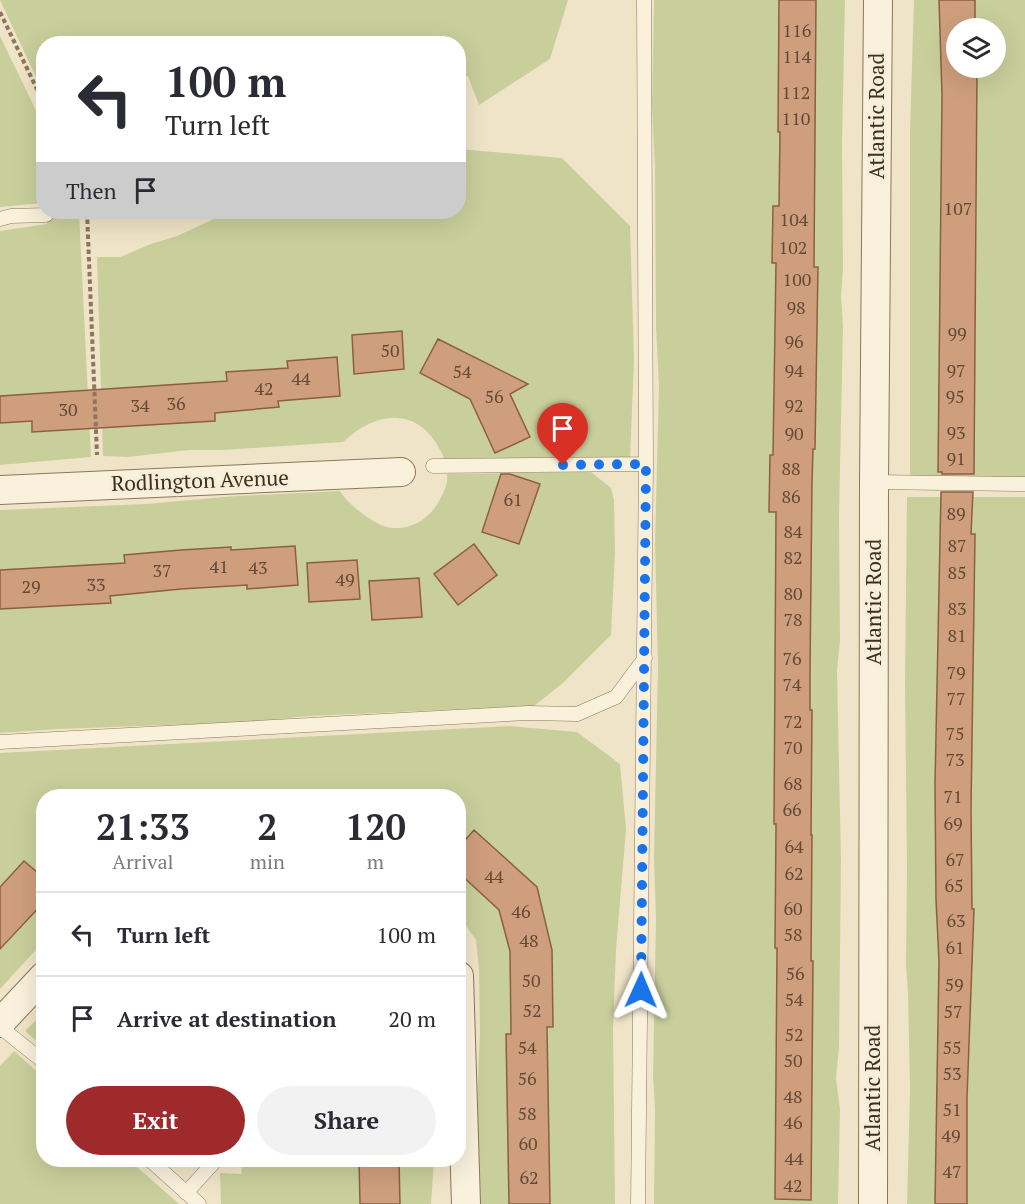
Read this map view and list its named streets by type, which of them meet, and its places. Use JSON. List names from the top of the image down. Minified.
{"streets":{"street":["Atlantic Road","Rodlington Avenue"]},"house_numbers":["116","114","112","110","107","104","102","100","98","99","96","50","94","97","54","44","42","56","95","36","34","92","30","93","90","91","88","86","61","89","84","87","82","41","43","37","85","49","33","29","80","83","78","81","76","79","74","77","72","75","70","73","68","71","66","69","64","67","62","44","65","60","46","63","58","48","61","56","50","59","54","52","57","52","54","55","50","53","56","48","51","58","46","49","60","44","47","62","42"],"page":{"turn":["100 m","Turn left"],"then":"Then","eta":["21:33","Arrival","2","min","120","m"],"list":[{"name":"Turn left","value":"100 m"},{"name":"Arrive at destination","value":"20 m"}],"buttons":["Exit","Share"]}}
